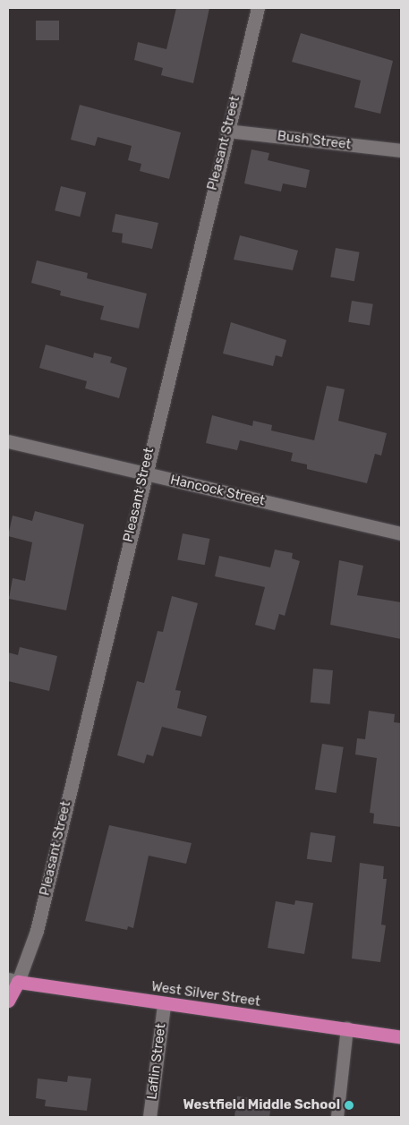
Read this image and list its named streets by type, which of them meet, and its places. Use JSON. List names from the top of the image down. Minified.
{"streets":{"highway":["West Silver Street"],"street":["Bush Street","Pleasant Street","Hancock Street","Laflin Street"]},"crossings":[["Bush Street","Pleasant Street"],["Pleasant Street","Hancock Street"],["Pleasant Street","West Silver Street"],["West Silver Street","Laflin Street"]],"places":["Westfield Middle School"]}
